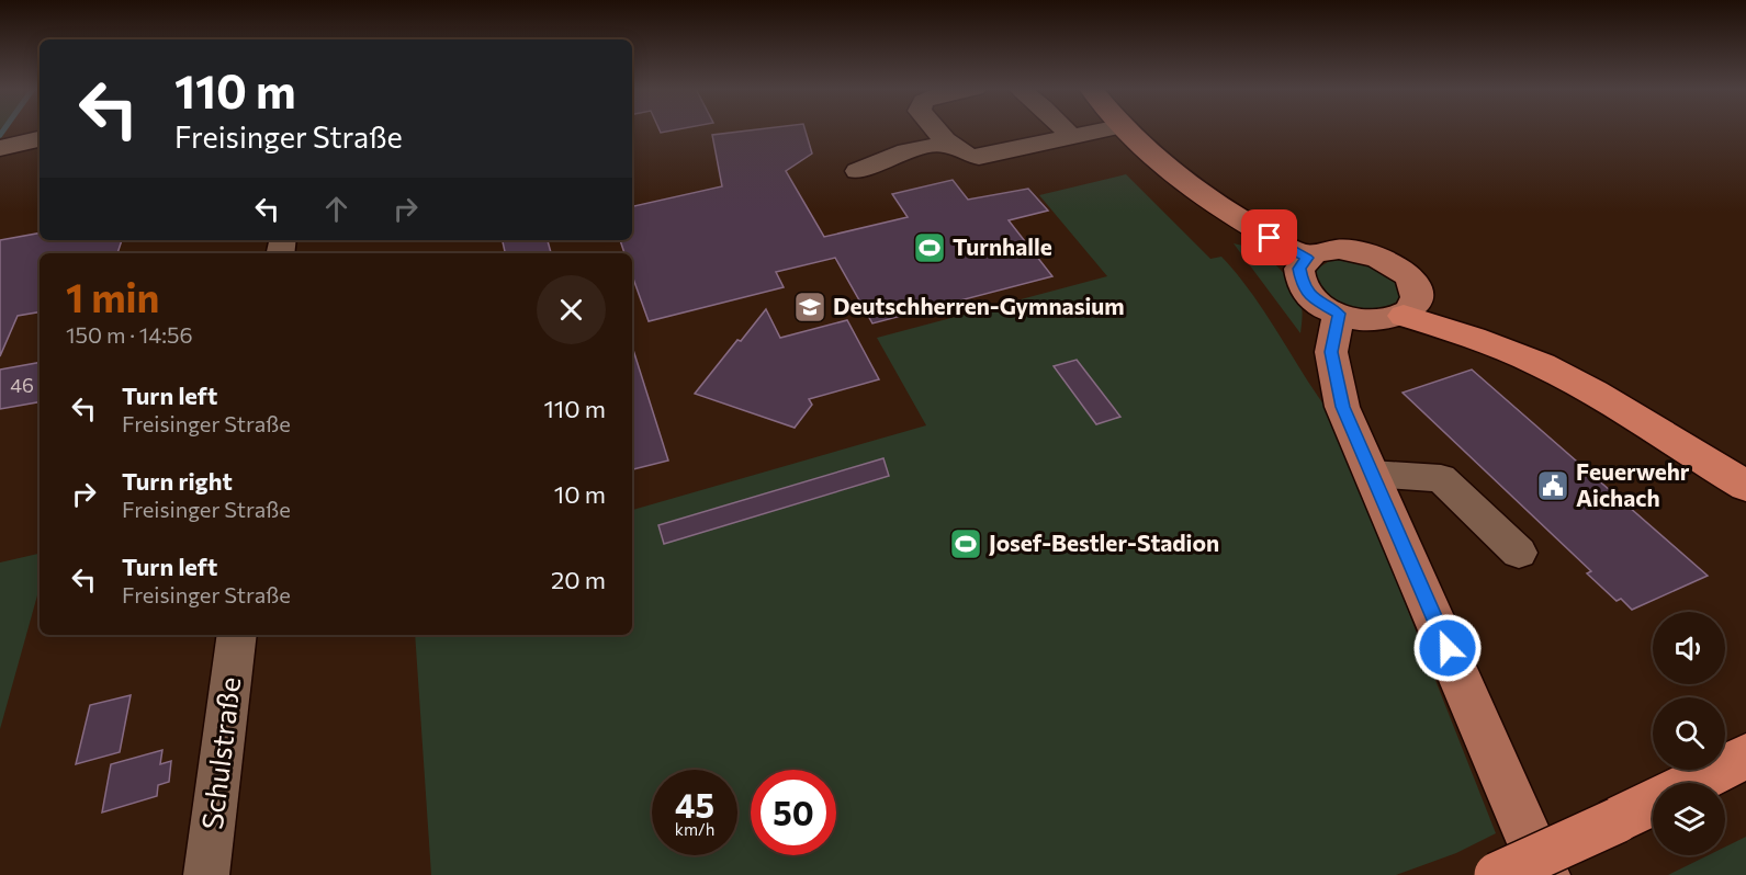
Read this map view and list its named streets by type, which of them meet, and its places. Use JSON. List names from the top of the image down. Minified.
{"streets":{"street":["Schulstraße"]},"places":{"sports":["Turnhalle","Josef-Bestler-Stadion"],"school or university":["Deutschherren-Gymnasium"],"public building":["Feuerwehr Aichach"]},"house_numbers":["46"],"page":{"turn":["110 m","Freisinger Straße"],"heading":["1 min","150 m · 14:56"],"list":[{"name":"Turn left","note":"Freisinger Straße","value":"110 m"},{"name":"Turn right","note":"Freisinger Straße","value":"10 m"},{"name":"Turn left","note":"Freisinger Straße","value":"20 m"}],"speed":"45 km/h","limit":"50"}}
